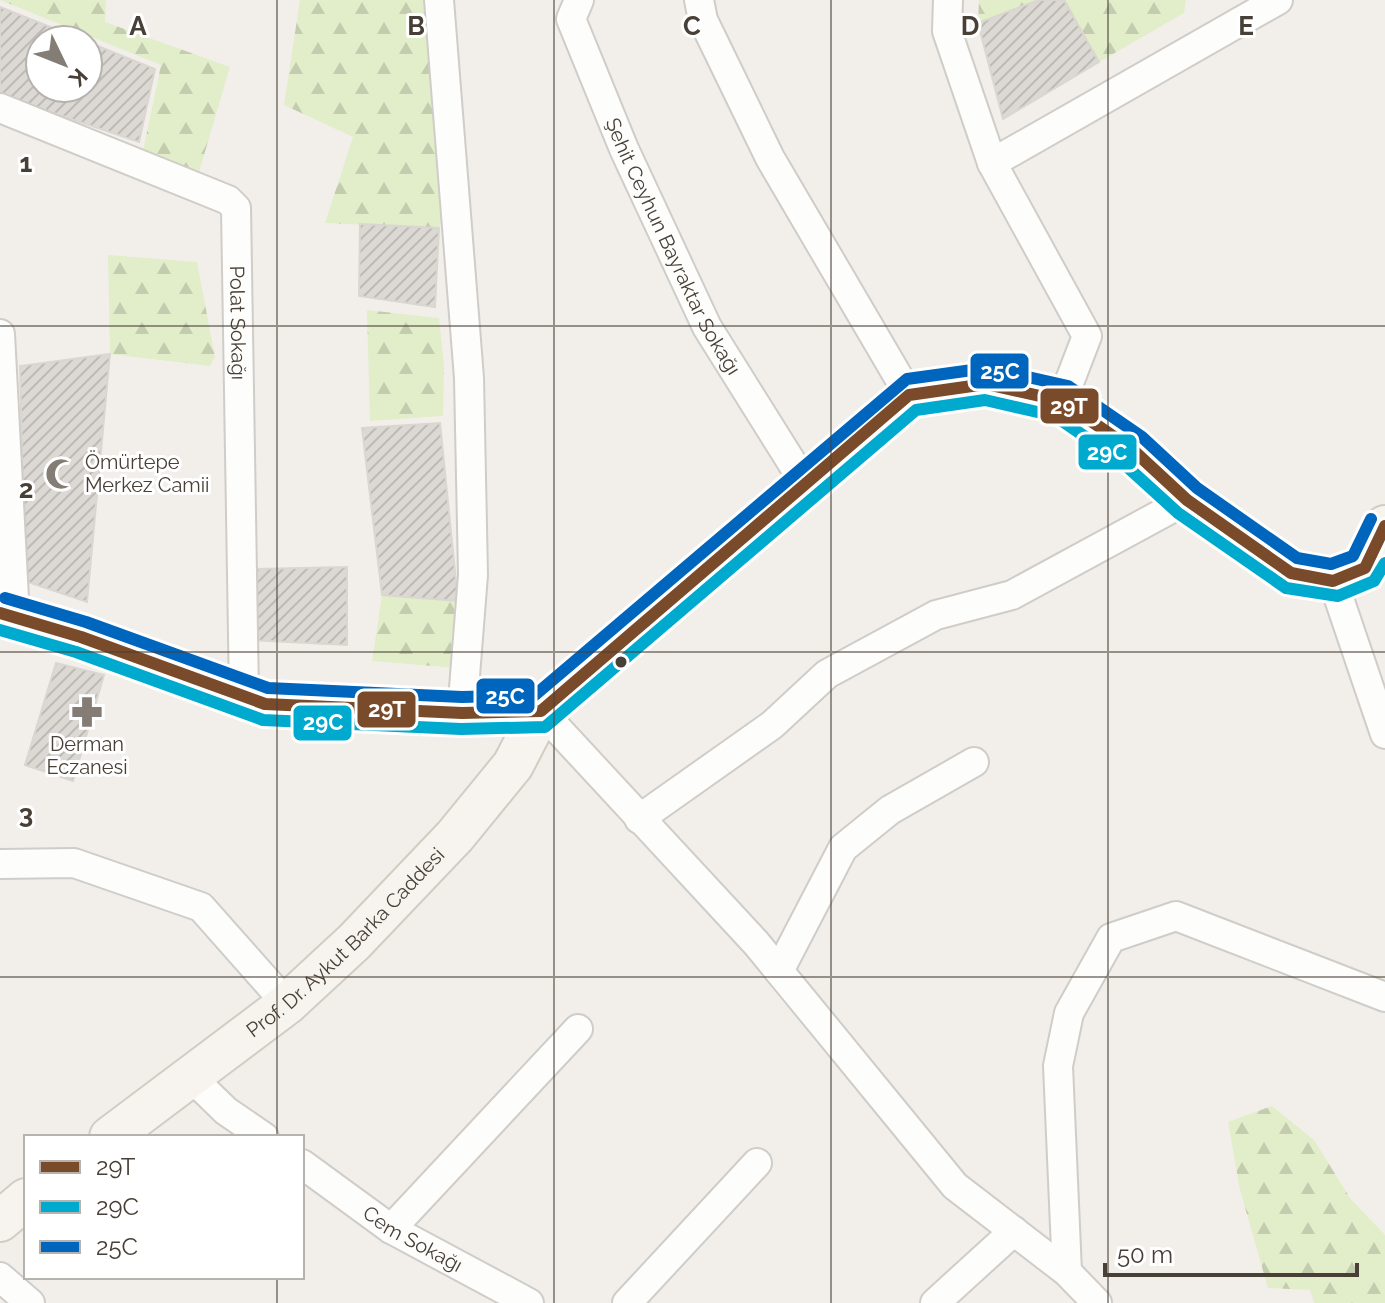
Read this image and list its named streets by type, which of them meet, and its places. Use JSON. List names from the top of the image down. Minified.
{"streets":{"street":["Şehit Ceyhun Bayraktar Sokağı","Polat Sokağı","Prof. Dr. Aykut Barka Caddesi","Cem Sokağı"]},"places":{"mosque":["Ömürtepe Merkez Camii"],"pharmacy":["Derman Eczanesi"]},"lines":["transit line 25C","transit line 29T","transit line 29C"],"legend":["29T","29C","25C"],"scale_bar":"50 m","north":"bottom right","grid":{"columns":["A","B","C","D","E"],"rows":["1","2","3"]}}
